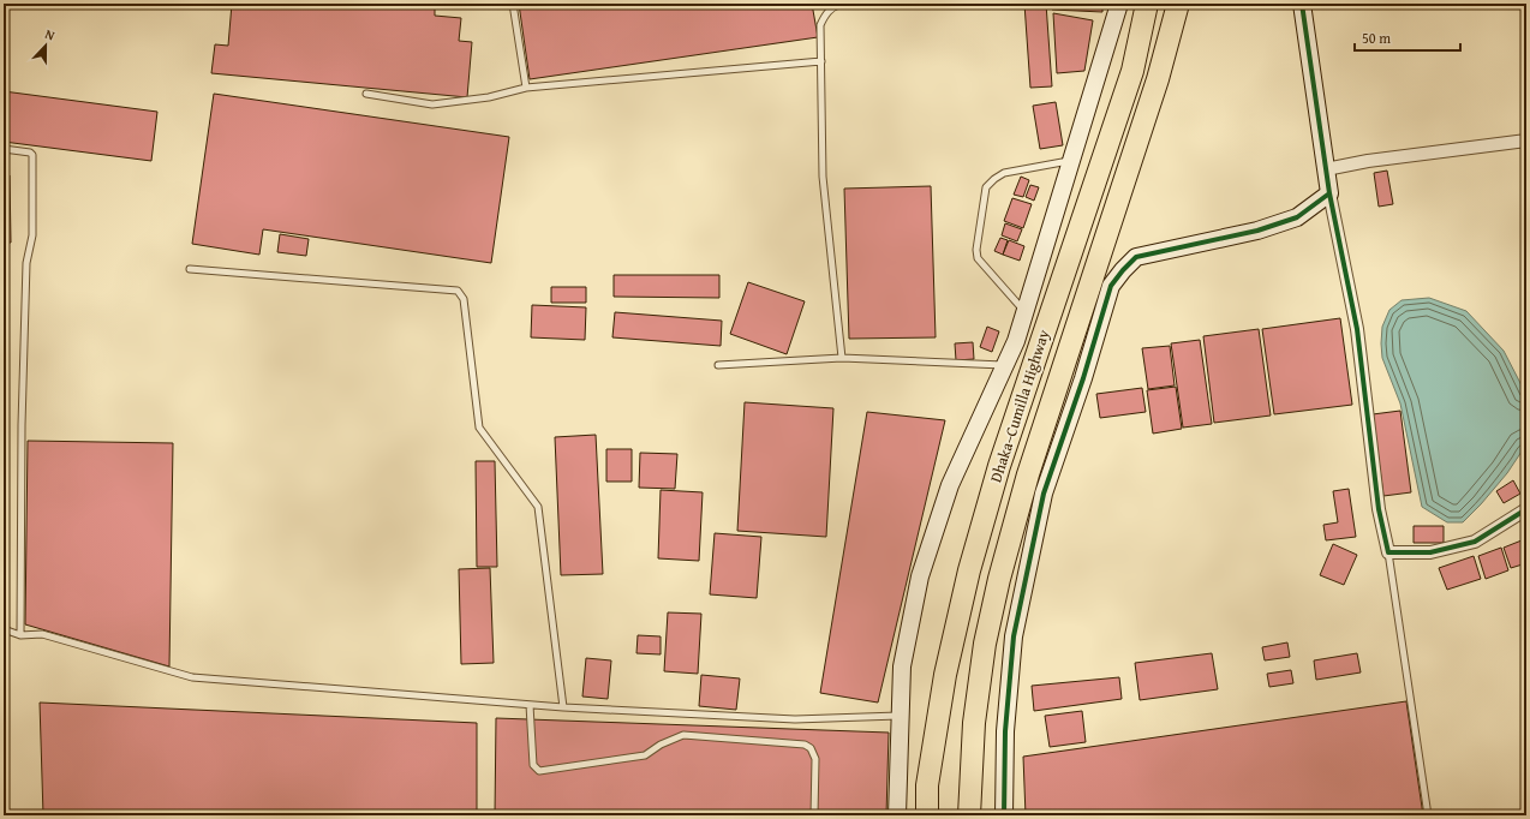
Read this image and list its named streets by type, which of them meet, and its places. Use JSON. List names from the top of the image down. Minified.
{"streets":{"highway":["Dhaka–Cumilla Highway"]},"scale_bar":"50 m","north":"top"}
